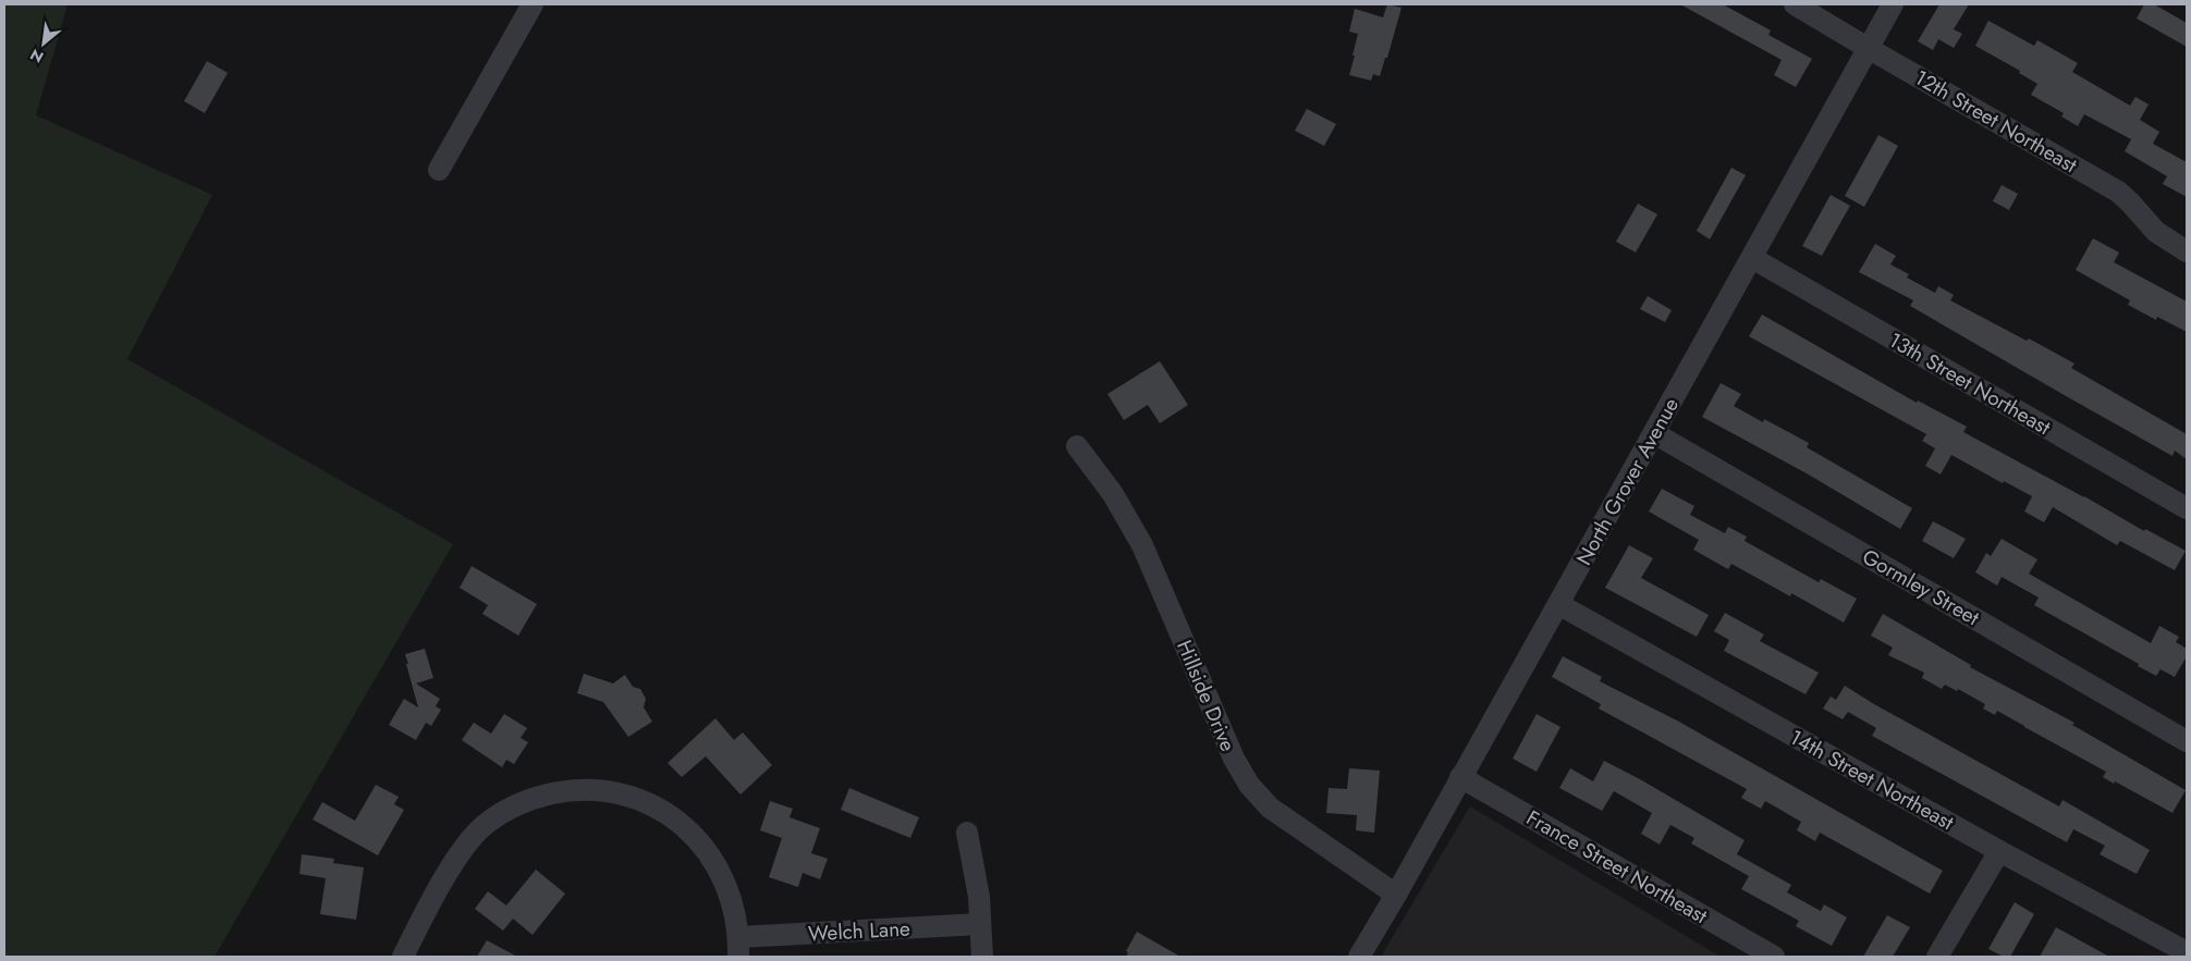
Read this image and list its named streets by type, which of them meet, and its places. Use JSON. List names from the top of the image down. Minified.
{"streets":{"street":["12th Street Northeast","13th Street Northeast","North Grover Avenue","Gormley Street","Hillside Drive","14th Street Northeast","France Street Northeast","Welch Lane"]},"crossings":[["12th Street Northeast","North Grover Avenue"],["13th Street Northeast","North Grover Avenue"],["North Grover Avenue","Gormley Street"],["North Grover Avenue","Hillside Drive"],["North Grover Avenue","14th Street Northeast"],["North Grover Avenue","France Street Northeast"]],"north":"bottom left"}
